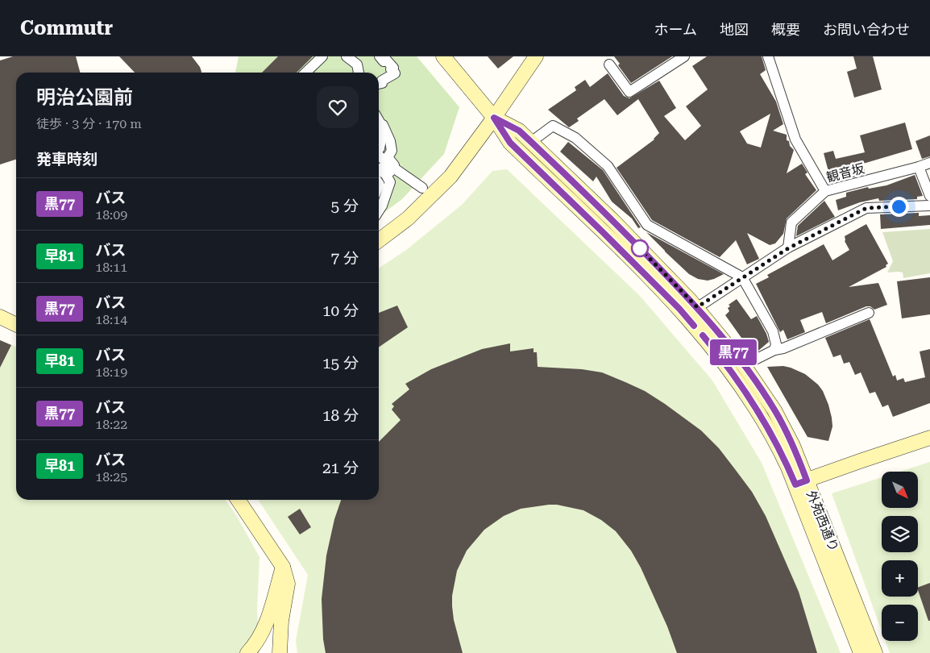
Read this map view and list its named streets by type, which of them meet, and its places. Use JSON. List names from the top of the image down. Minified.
{"streets":{"main road":["外苑西通り"],"street":["観音坂"]},"lines":["bus line 黒77"],"north":"bottom right","page":{"header":"Commutr","nav":["ホーム","地図","概要","お問い合わせ"],"on_map":"黒77","heading":[["明治公園前","徒歩 · 3 分 · 170 m"],"発車時刻"],"list":[{"mark":"黒77","name":"バス","note":"18:09","value":"5 分"},{"mark":"早81","name":"バス","note":"18:11","value":"7 分"},{"mark":"黒77","name":"バス","note":"18:14","value":"10 分"},{"mark":"早81","name":"バス","note":"18:19","value":"15 分"},{"mark":"黒77","name":"バス","note":"18:22","value":"18 分"},{"mark":"早81","name":"バス","note":"18:25","value":"21 分"}],"map_buttons":["+","−"]}}
